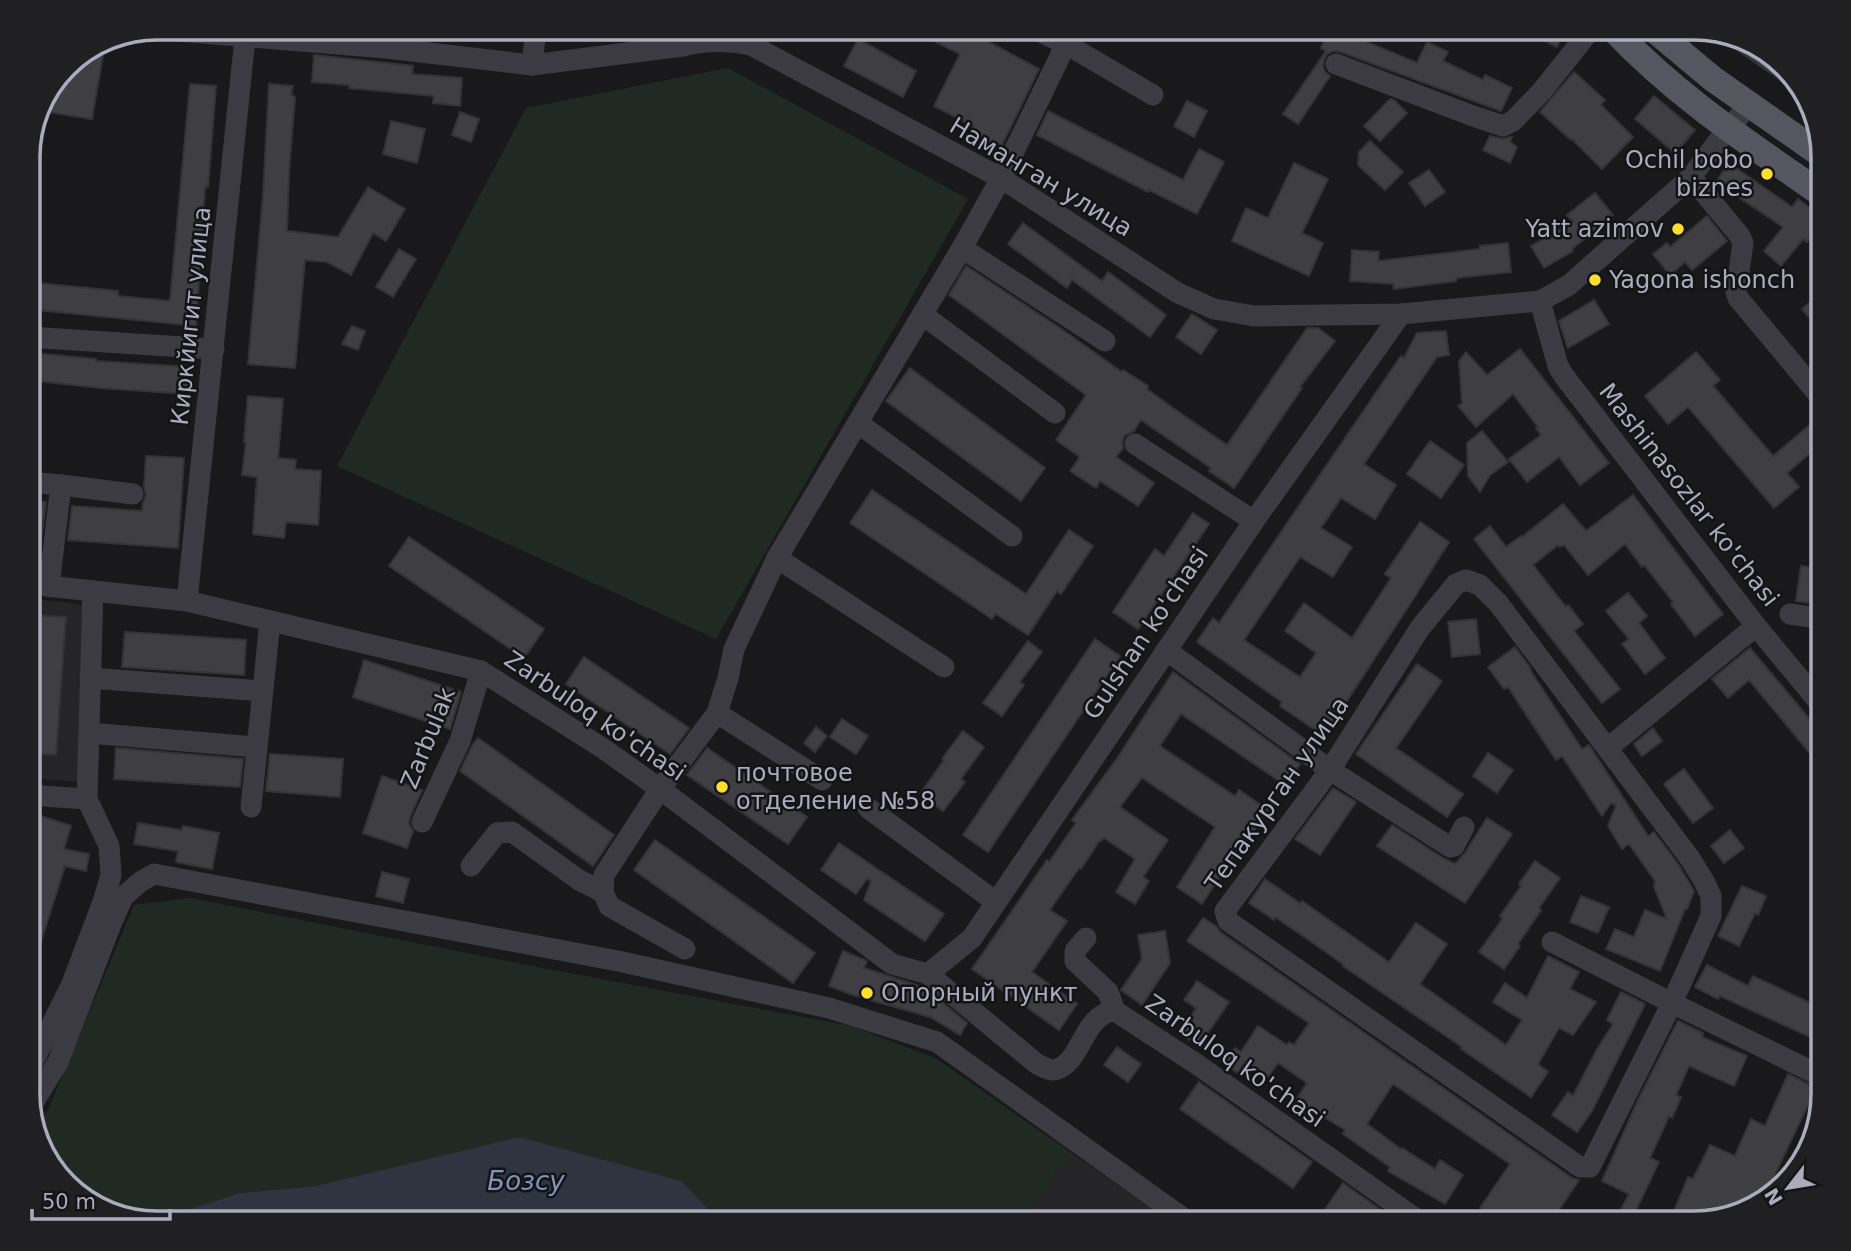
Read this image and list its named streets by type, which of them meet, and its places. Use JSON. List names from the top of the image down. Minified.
{"streets":{"street":["Наманган улица","Киркйигит улица","Mashinasozlar ko'chasi","Gulshan ko'chasi","Zarbuloq ko'chasi","Zarbulak","Тепакурган улица"]},"crossings":[["Наманган улица","Mashinasozlar ko'chasi"],["Наманган улица","Gulshan ko'chasi"],["Киркйигит улица","Zarbuloq ko'chasi"],["Gulshan ko'chasi","Zarbuloq ko'chasi"],["Zarbuloq ko'chasi","Zarbulak"]],"water":["Бозсу"],"places":["Ochil bobo biznes","Yatt azimov","Yagona ishonch","почтовое отделение №58","Опорный пункт"],"scale_bar":"50 m","north":"bottom left"}
